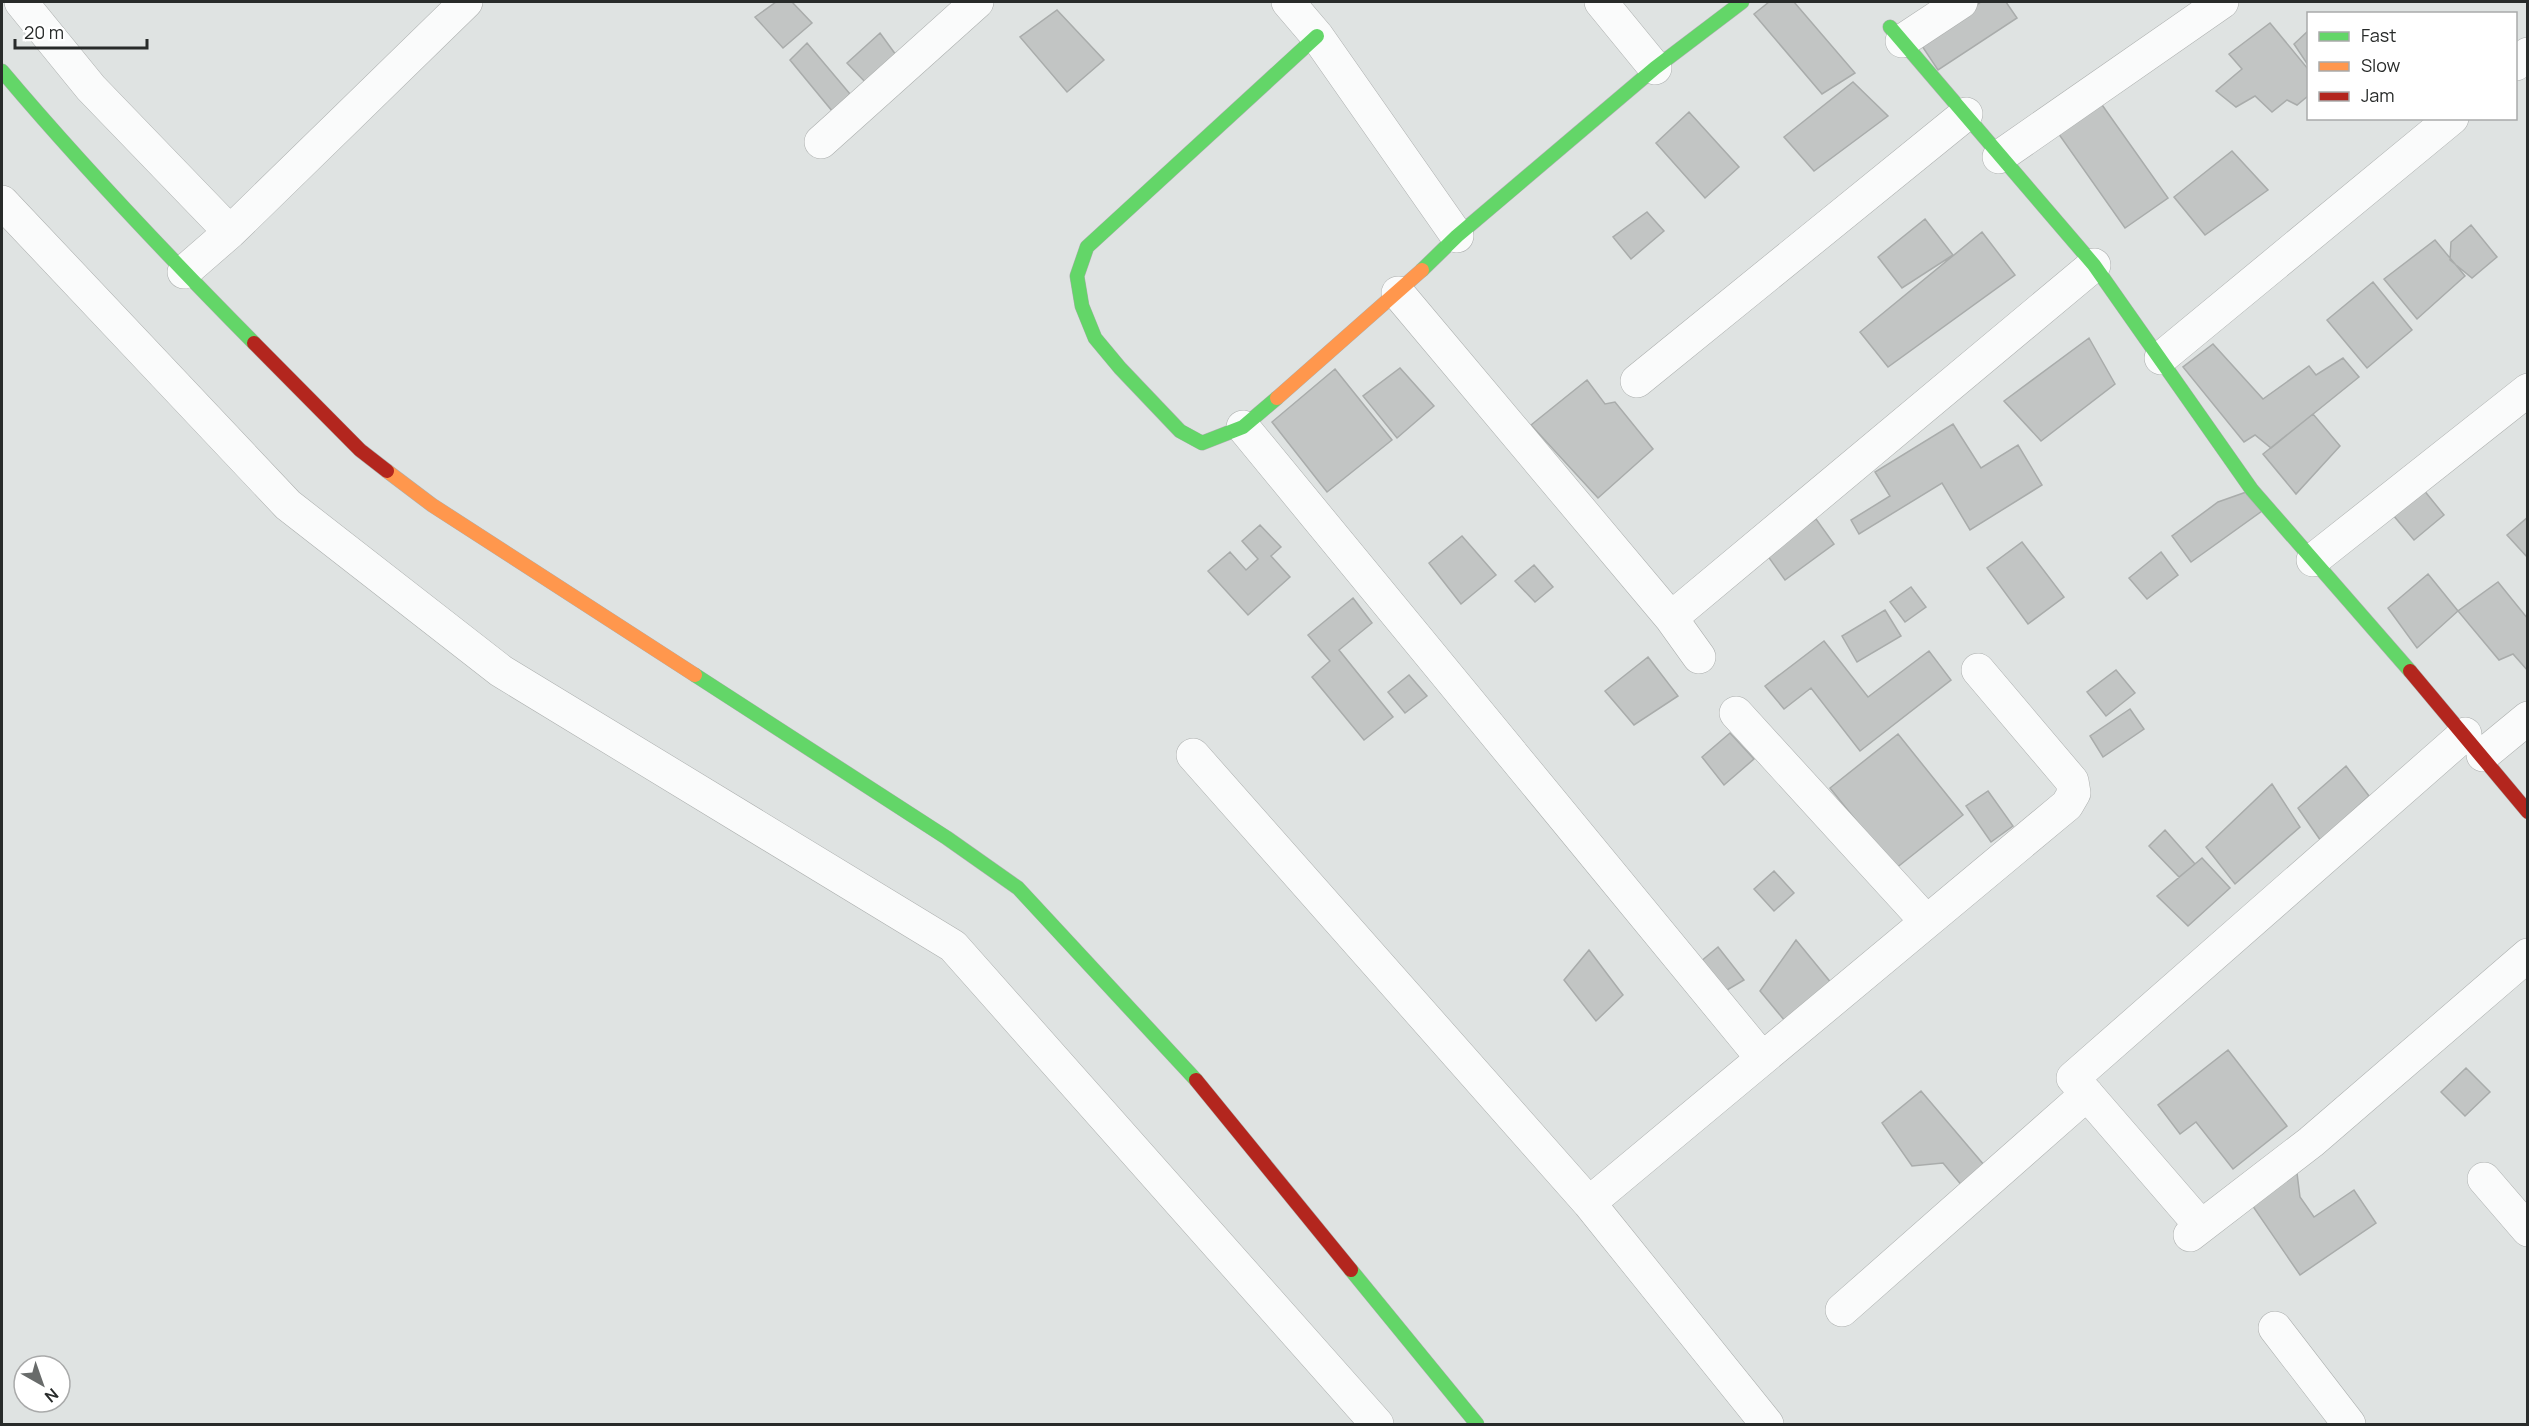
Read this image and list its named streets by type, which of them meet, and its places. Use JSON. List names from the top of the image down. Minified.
{"legend":["Fast","Slow","Jam"],"scale_bar":"20 m","north":"bottom right"}
